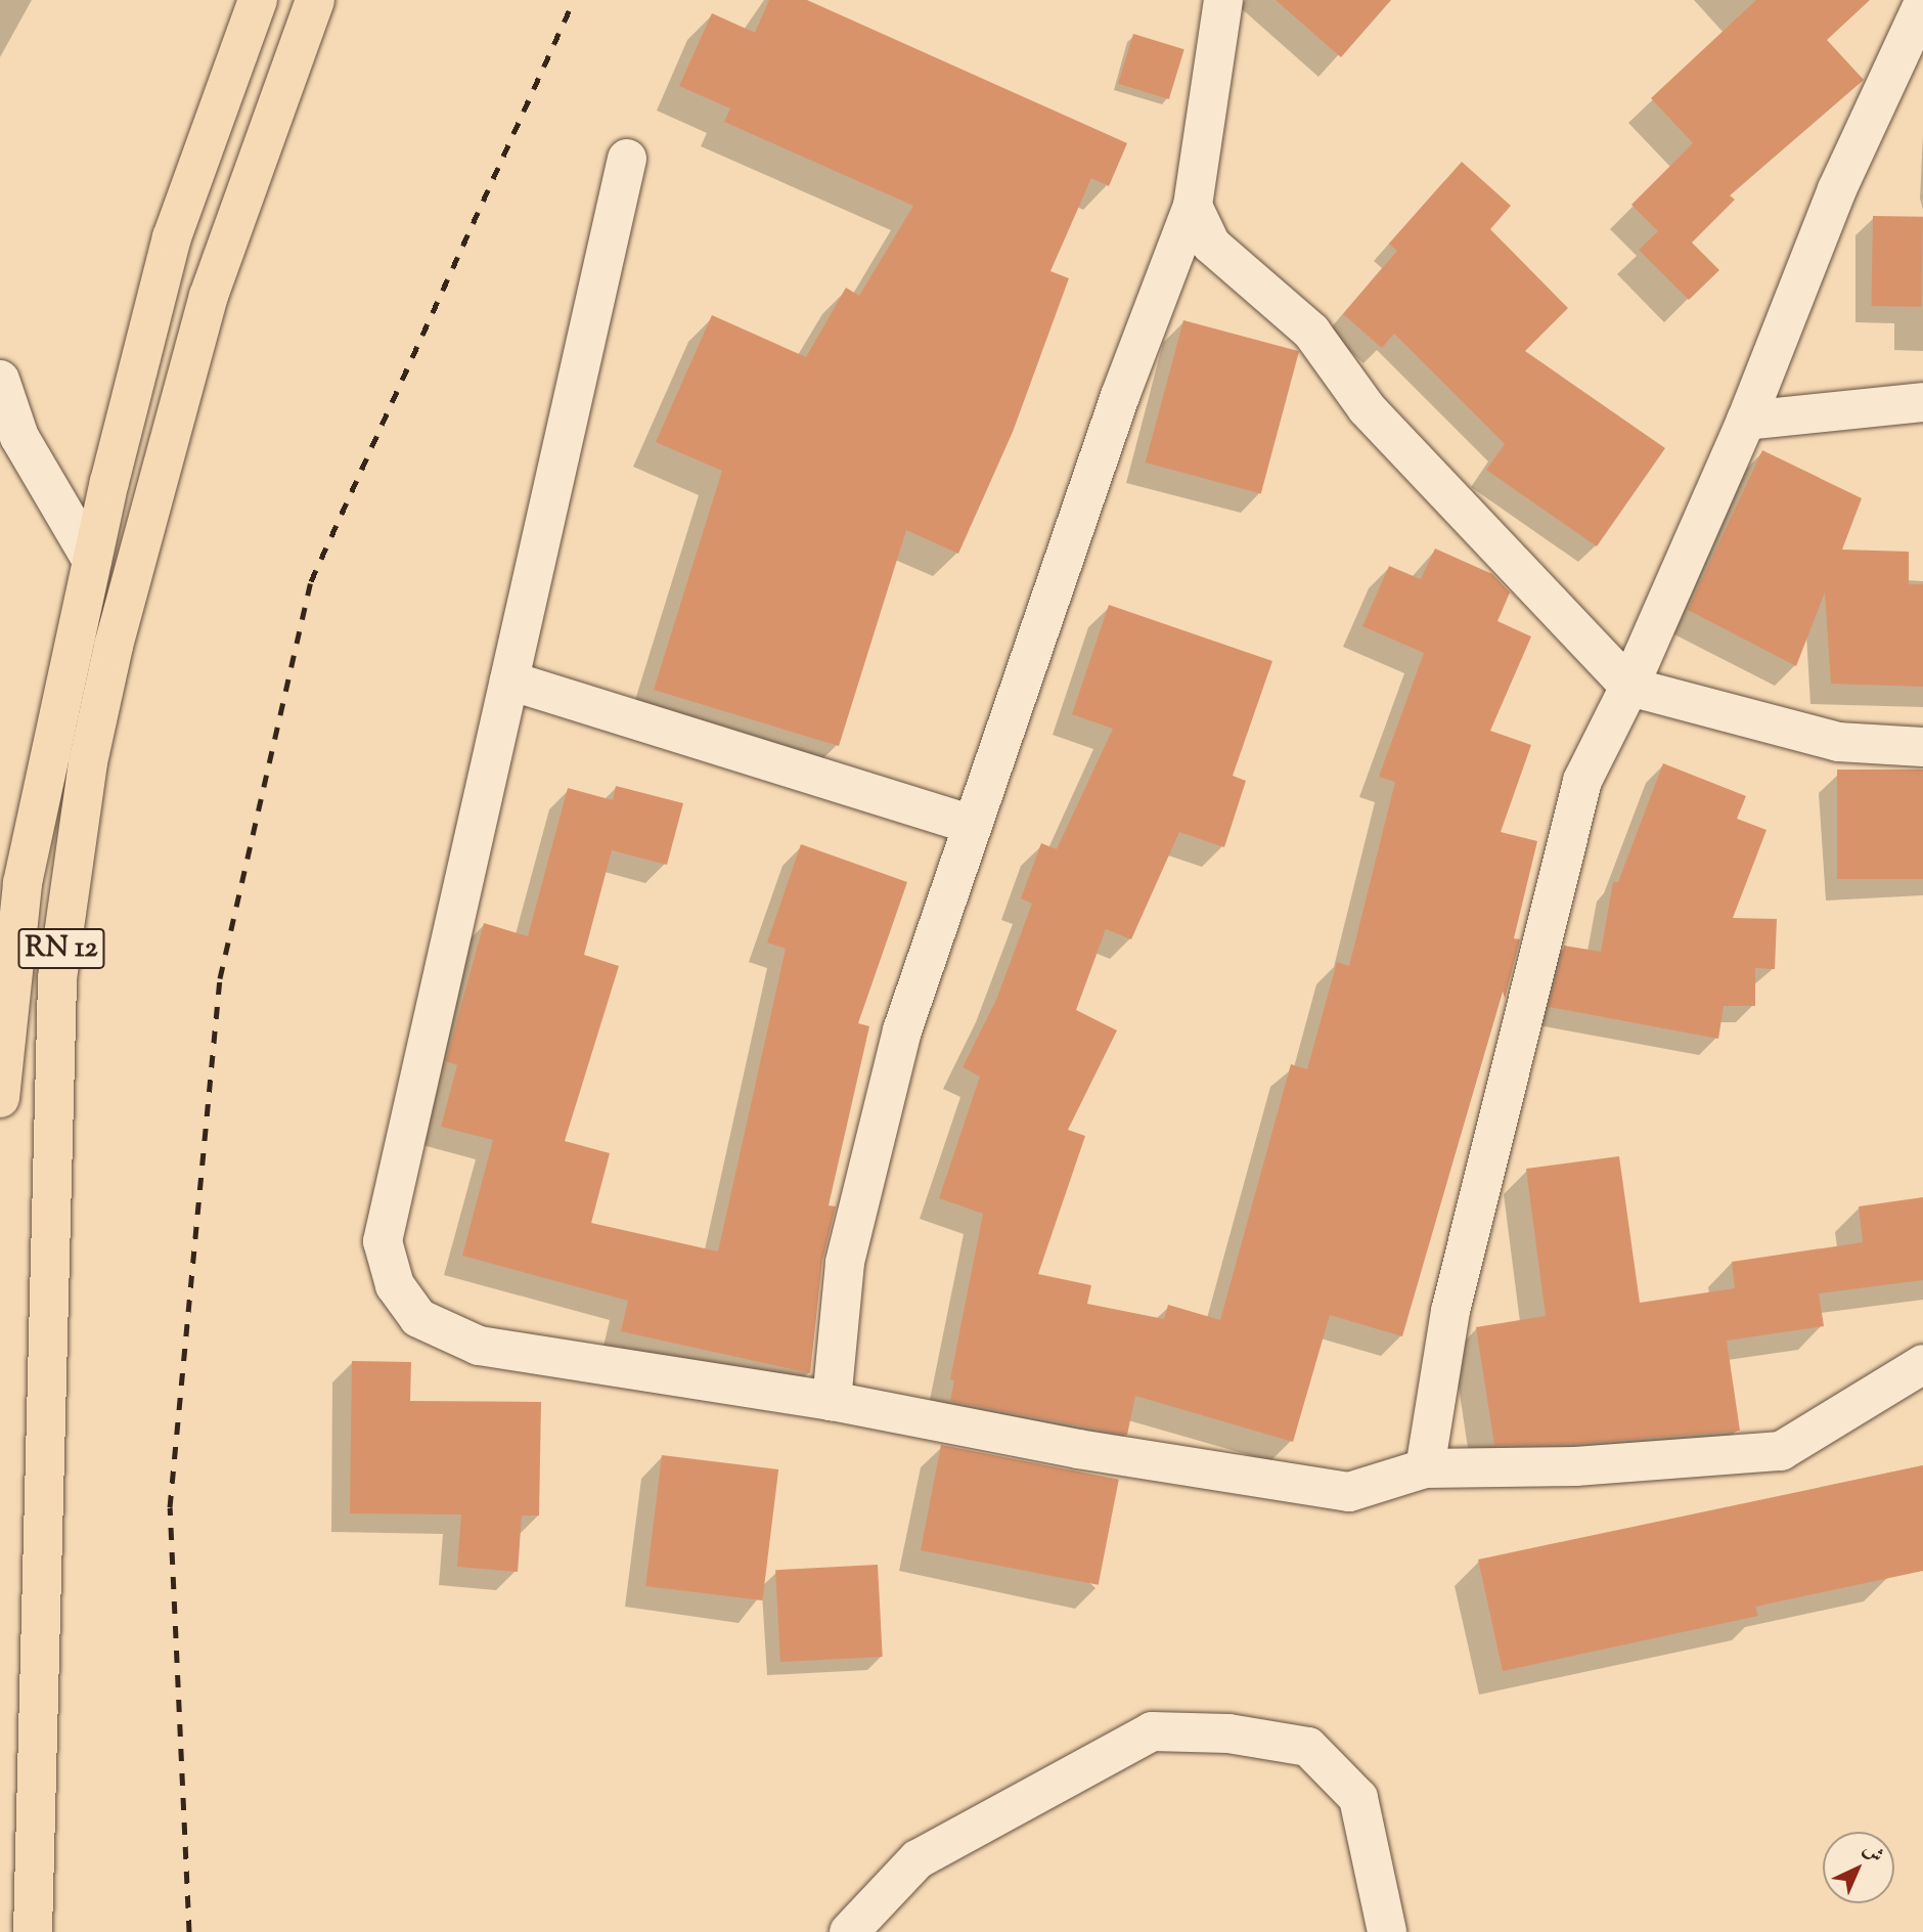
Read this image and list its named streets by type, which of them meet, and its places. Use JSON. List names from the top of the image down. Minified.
{"streets":{"highway":["RN 12"]},"north":"top right"}
